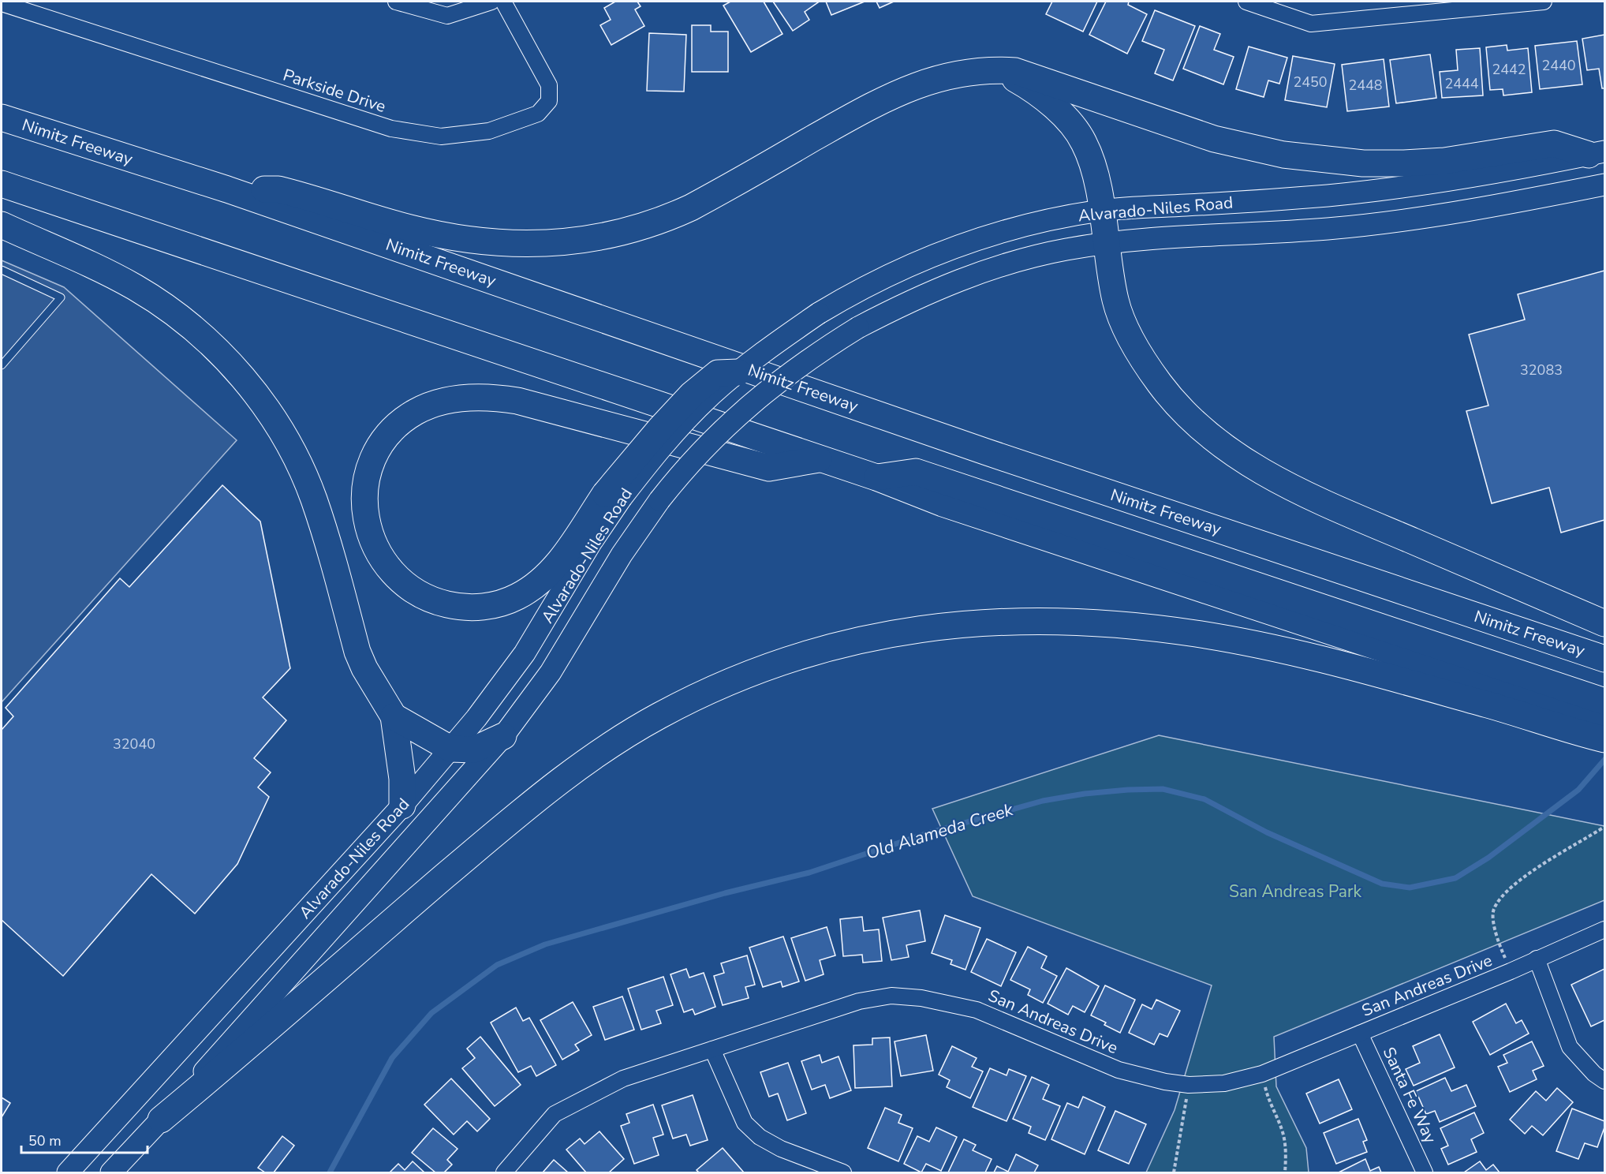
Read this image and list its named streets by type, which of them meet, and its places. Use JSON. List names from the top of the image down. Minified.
{"streets":{"highway":["Nimitz Freeway"],"main road":["Alvarado-Niles Road"],"street":["Parkside Drive","San Andreas Drive","Santa Fe Way"]},"crossings":[["San Andreas Drive","Santa Fe Way"]],"water":["Old Alameda Creek"],"parks":["San Andreas Park"],"house_numbers":["2440","2442","2450","2444","2448","32083","32040"],"scale_bar":"50 m"}
